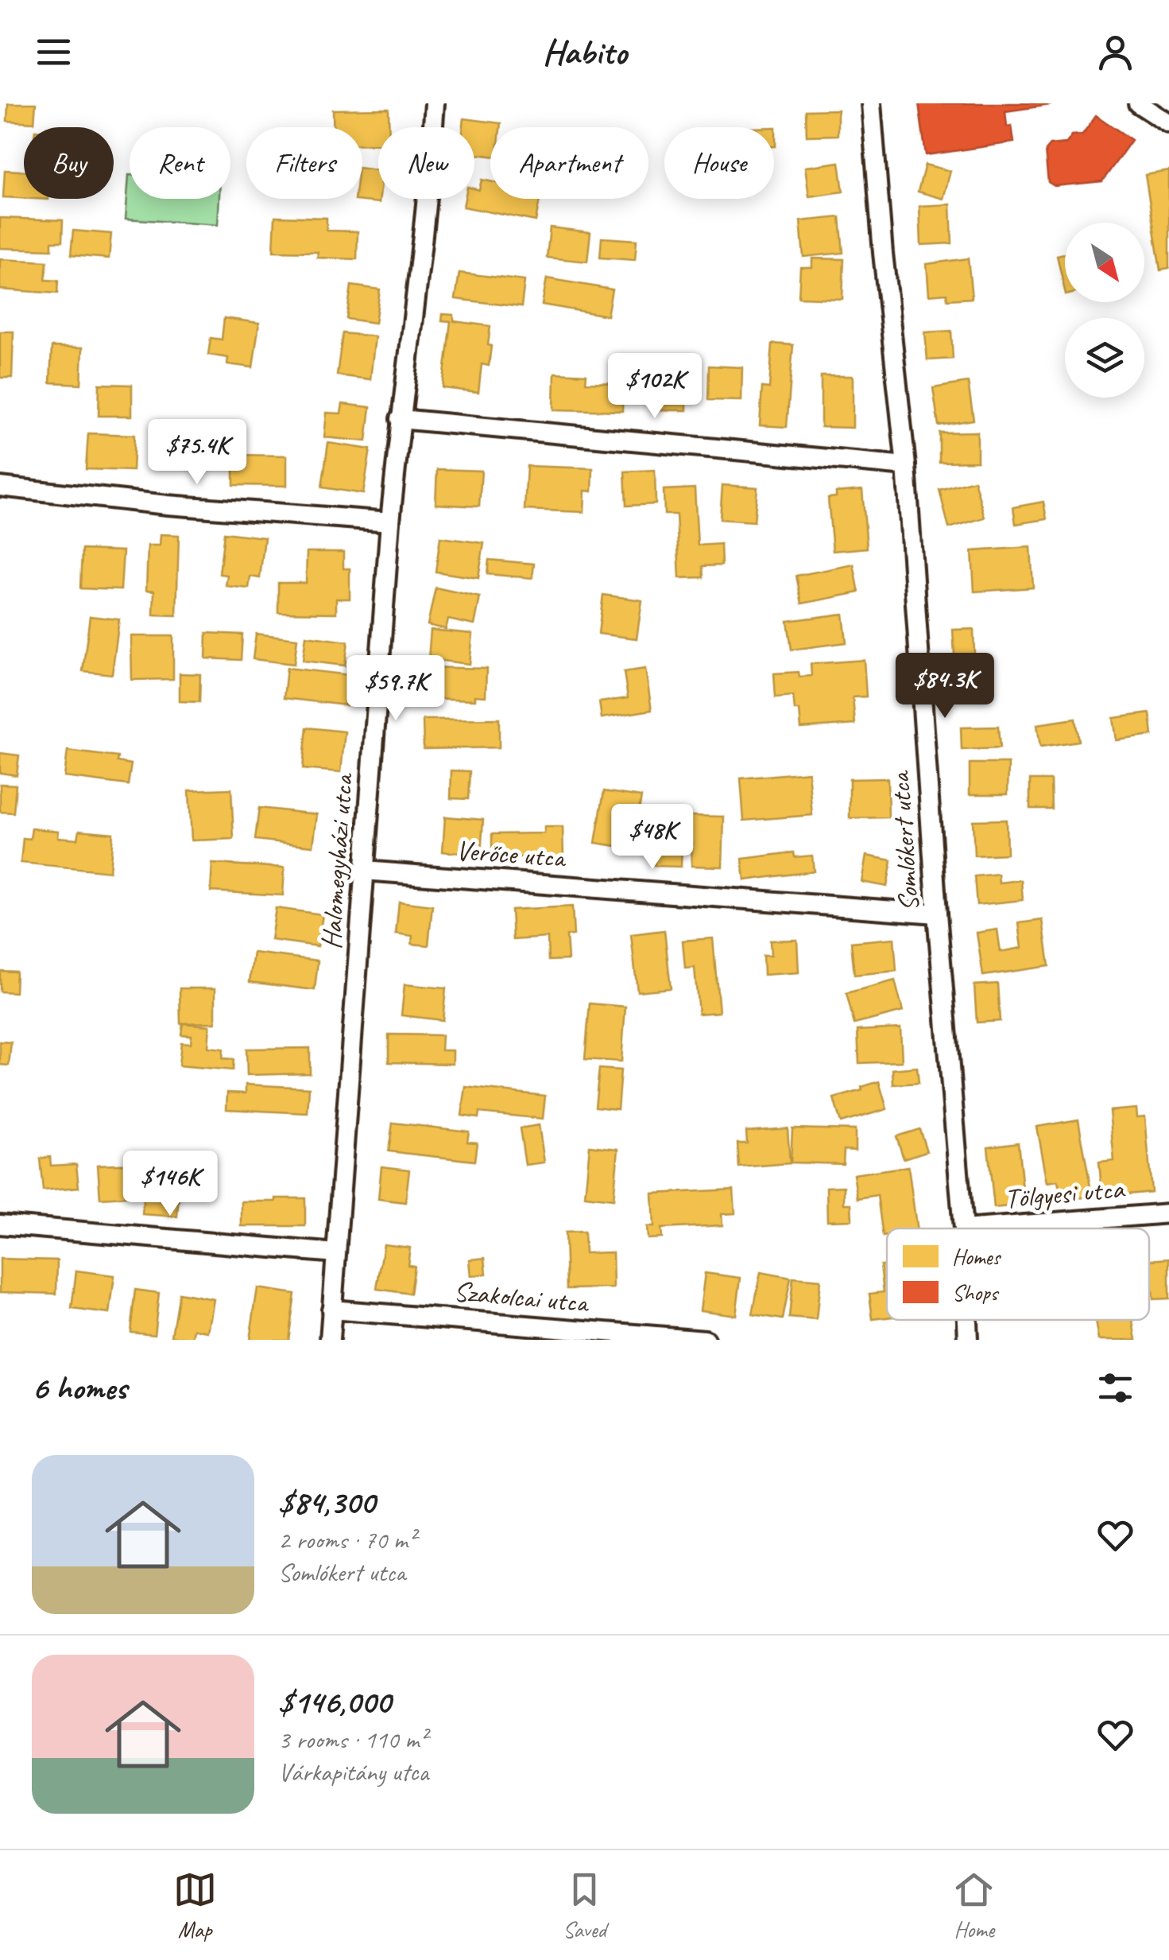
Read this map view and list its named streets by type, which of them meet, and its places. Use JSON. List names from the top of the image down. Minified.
{"streets":{"street":["Somlókert utca","Verőce utca","Halomegyházi utca","Tölgyesi utca","Szakolcai utca"]},"crossings":[["Somlókert utca","Verőce utca"],["Verőce utca","Halomegyházi utca"],["Halomegyházi utca","Szakolcai utca"]],"legend":["Homes","Shops"],"north":"bottom right","page":{"header":"Habito","chip":["Buy","Rent","Filters","New","Apartment","House"],"price":["$102K","$75.4K","$84.3K","$59.7K","$48K","$146K"],"heading":"6 homes","list":[{"name":"$84,300","note":"2 rooms · 70 m² · Somlókert utca"},{"name":"$146,000","note":"3 rooms · 110 m² · Várkapitány utca"}],"tabs":["Map","Saved","Home"]}}
